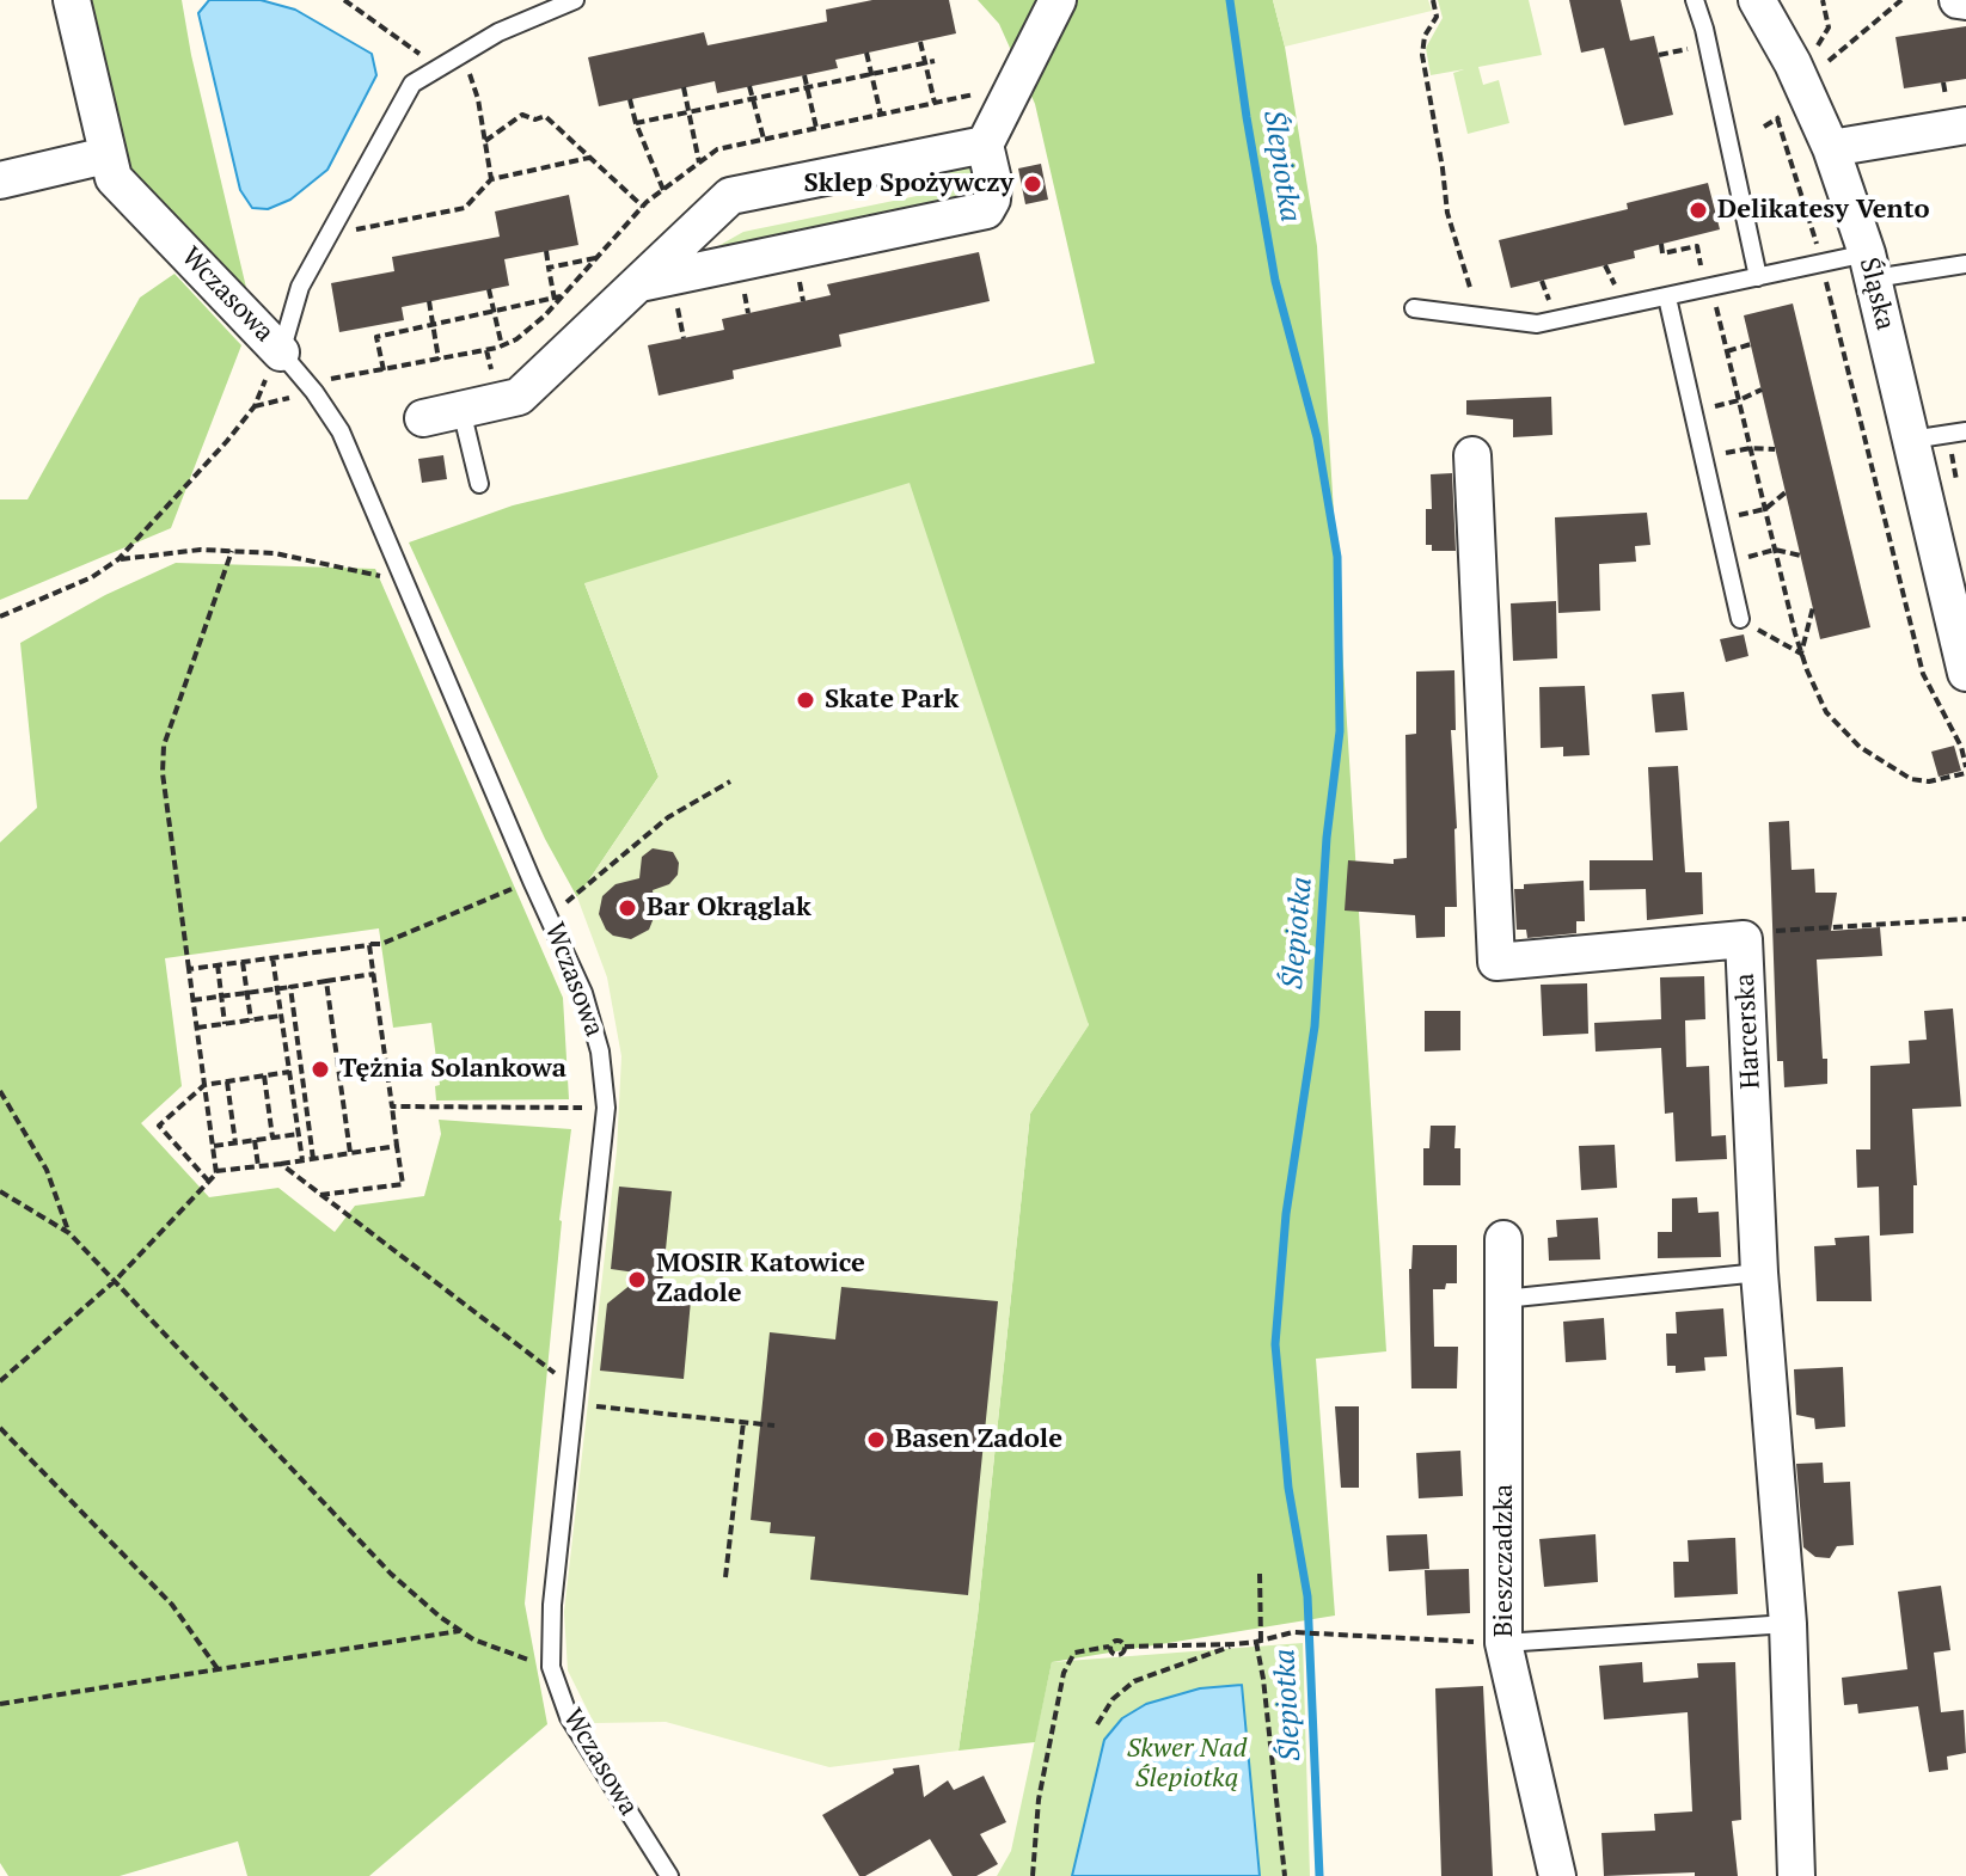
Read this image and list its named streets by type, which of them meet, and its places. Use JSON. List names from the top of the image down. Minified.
{"streets":{"street":["Śląska","Wczasowa","Harcerska","Bieszczadzka"]},"water":["Ślepiotka"],"parks":["Skwer Nad Ślepiotką"],"places":["Sklep Spożywczy","Delikatesy Vento","Skate Park","Bar Okrąglak","Tężnia Solankowa","MOSIR Katowice Zadole","Basen Zadole"]}
